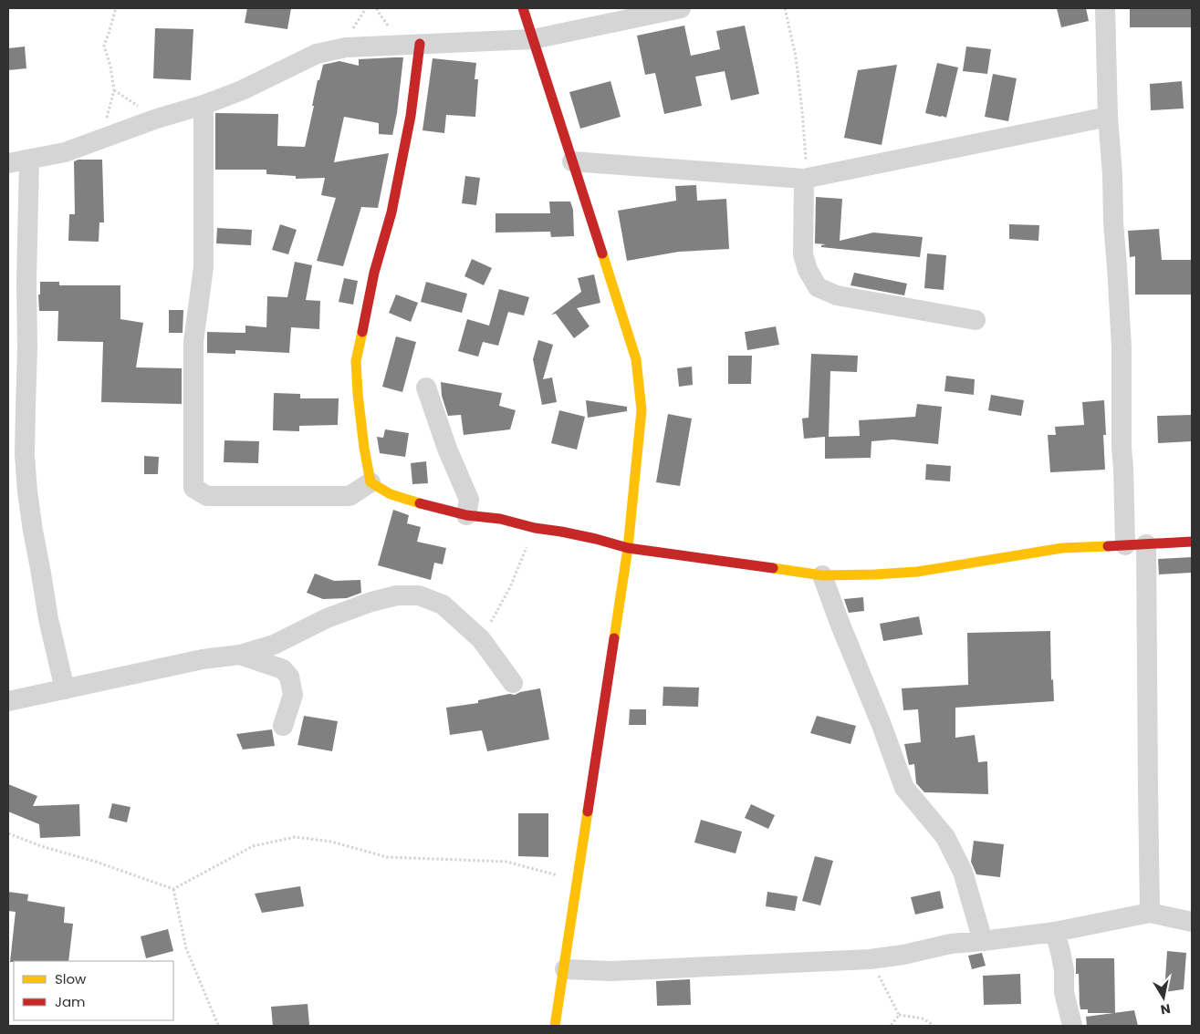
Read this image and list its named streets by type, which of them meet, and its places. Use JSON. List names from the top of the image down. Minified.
{"legend":["Slow","Jam"],"north":"bottom"}
